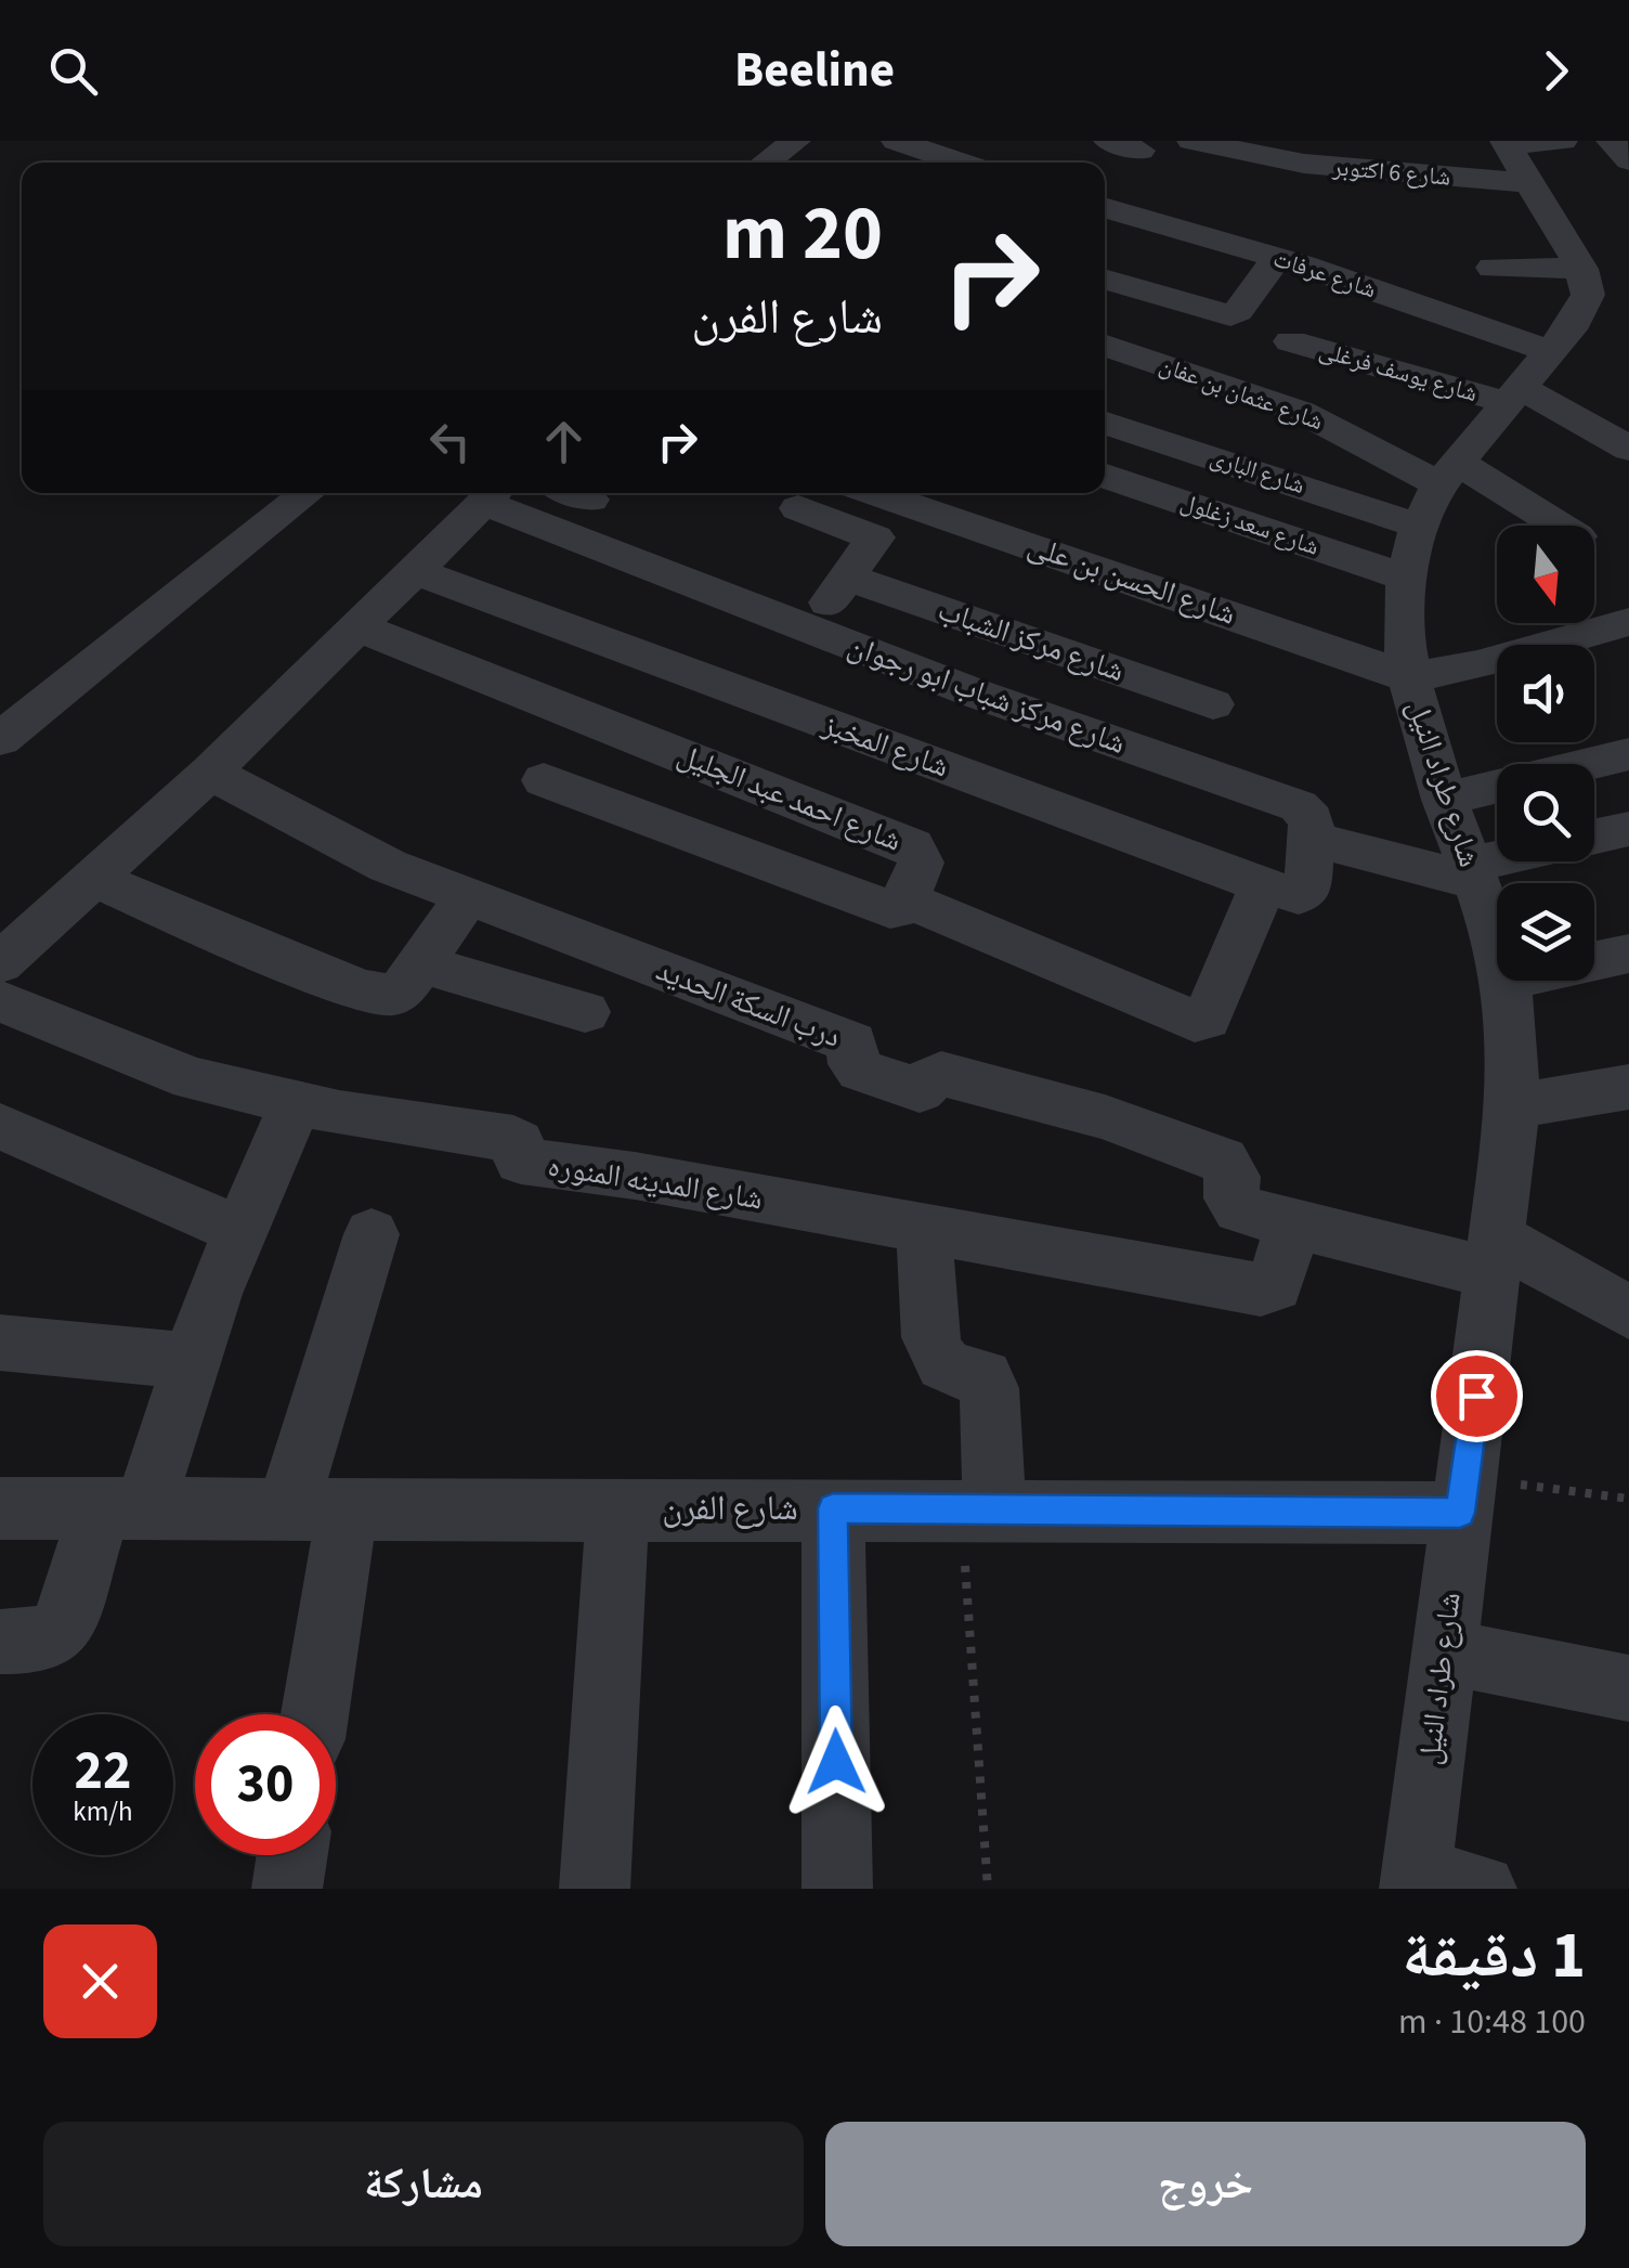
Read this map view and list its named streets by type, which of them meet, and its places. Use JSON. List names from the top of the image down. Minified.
{"streets":{"street":["شارع 6 اكتوبر","شارع عرفات","شارع يوسف فرغلى","شارع عثمان بن عفان","شارع البارى","شارع سعد زغلول","شارع الحسن بن على","شارع مركز الشباب","شارع مركز شباب ابو رجوان","شارع المخبز","شارع طراد النيل","شارع احمد عبد الجليل","درب السكة الحديد","شارع المدينه المنوره","شارع الفرن"]},"crossings":[["شارع عرفات","شارع يوسف فرغلى"],["شارع عرفات","شارع طراد النيل"],["شارع يوسف فرغلى","شارع طراد النيل"],["شارع عثمان بن عفان","شارع البارى"],["شارع عثمان بن عفان","شارع طراد النيل"],["شارع البارى","شارع طراد النيل"],["شارع سعد زغلول","شارع طراد النيل"],["شارع الحسن بن على","شارع طراد النيل"],["شارع مركز شباب ابو رجوان","شارع المخبز"],["شارع المخبز","شارع احمد عبد الجليل"],["شارع طراد النيل","درب السكة الحديد"],["شارع طراد النيل","شارع الفرن"],["درب السكة الحديد","شارع المدينه المنوره"]],"north":"bottom","page":{"header":"Beeline","turn":["20 m","شارع الفرن"],"speed":"22 km/h","limit":"30","heading":["1 دقيقة","100 m · 10:48"],"buttons":["خروج","مشاركة"]}}
